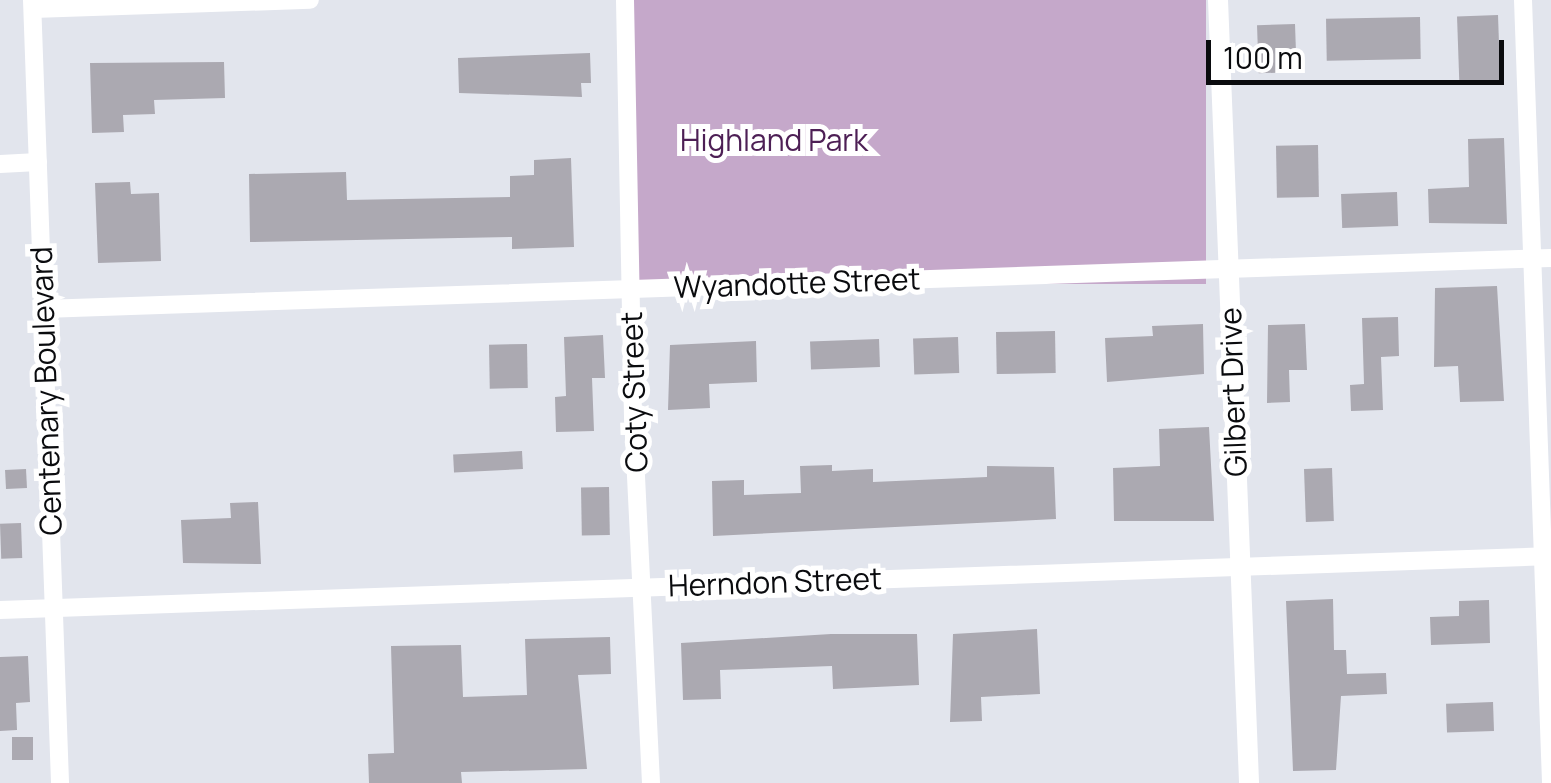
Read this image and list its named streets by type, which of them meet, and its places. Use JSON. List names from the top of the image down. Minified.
{"streets":{"street":["Wyandotte Street","Centenary Boulevard","Coty Street","Gilbert Drive","Herndon Street"]},"crossings":[["Wyandotte Street","Centenary Boulevard"],["Wyandotte Street","Coty Street"],["Wyandotte Street","Gilbert Drive"],["Centenary Boulevard","Herndon Street"],["Coty Street","Herndon Street"],["Gilbert Drive","Herndon Street"]],"parks":["Highland Park"],"scale_bar":"100 m"}
